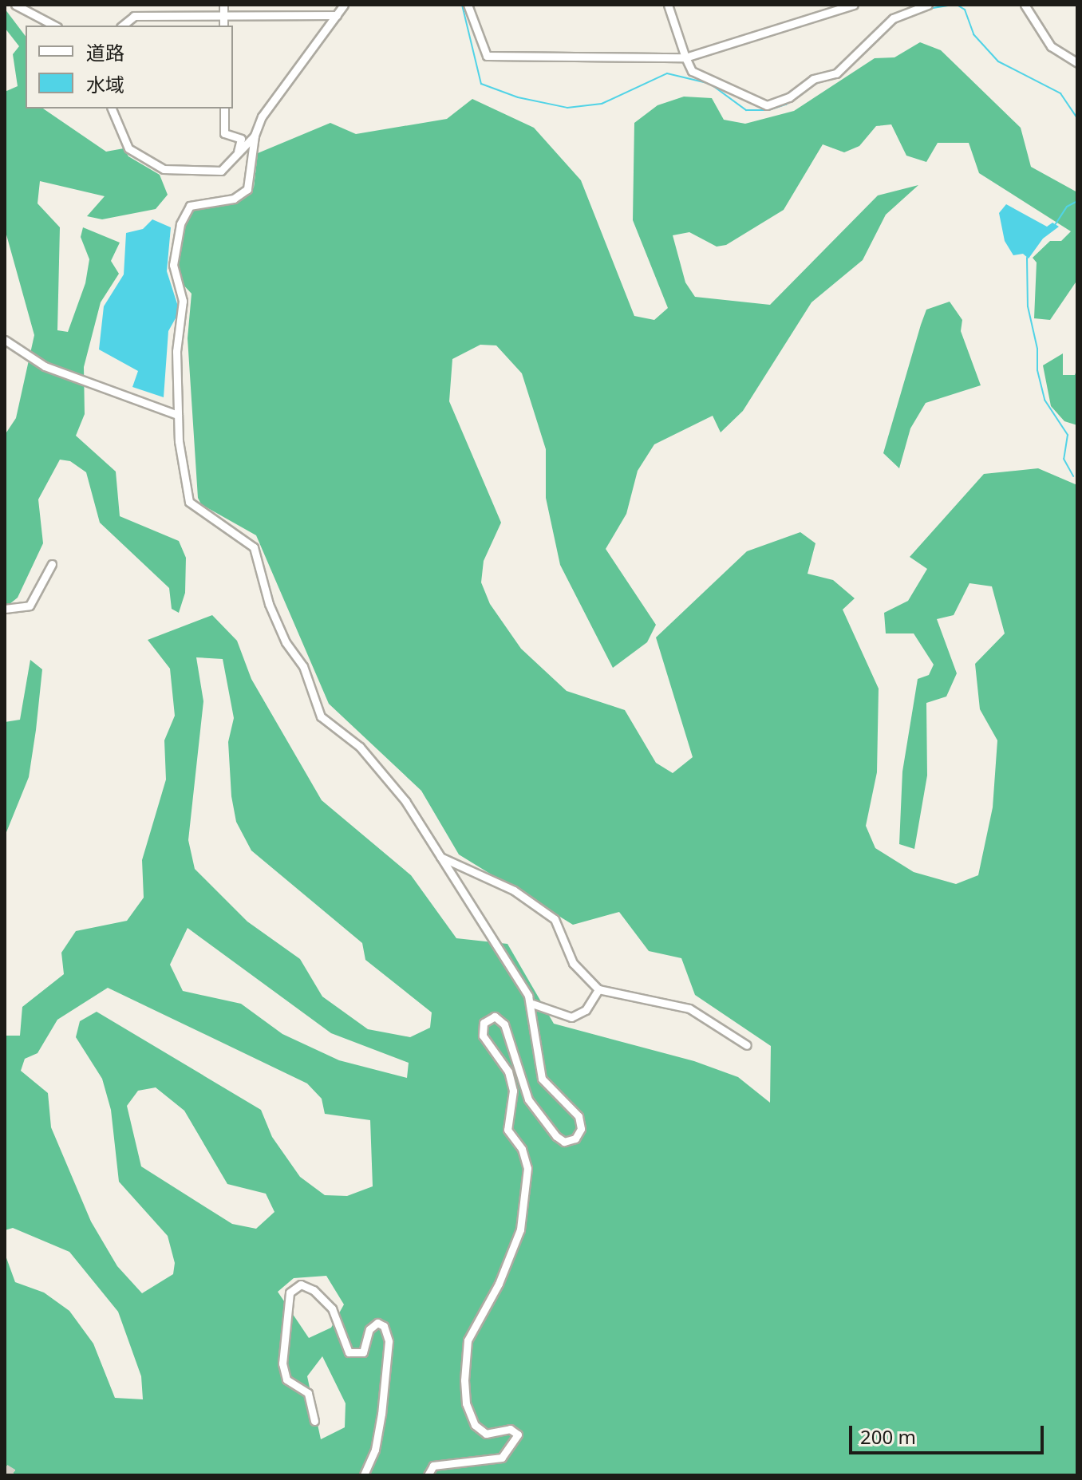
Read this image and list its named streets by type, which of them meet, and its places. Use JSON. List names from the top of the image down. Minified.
{"legend":["道路","水域"],"scale_bar":"200 m"}
